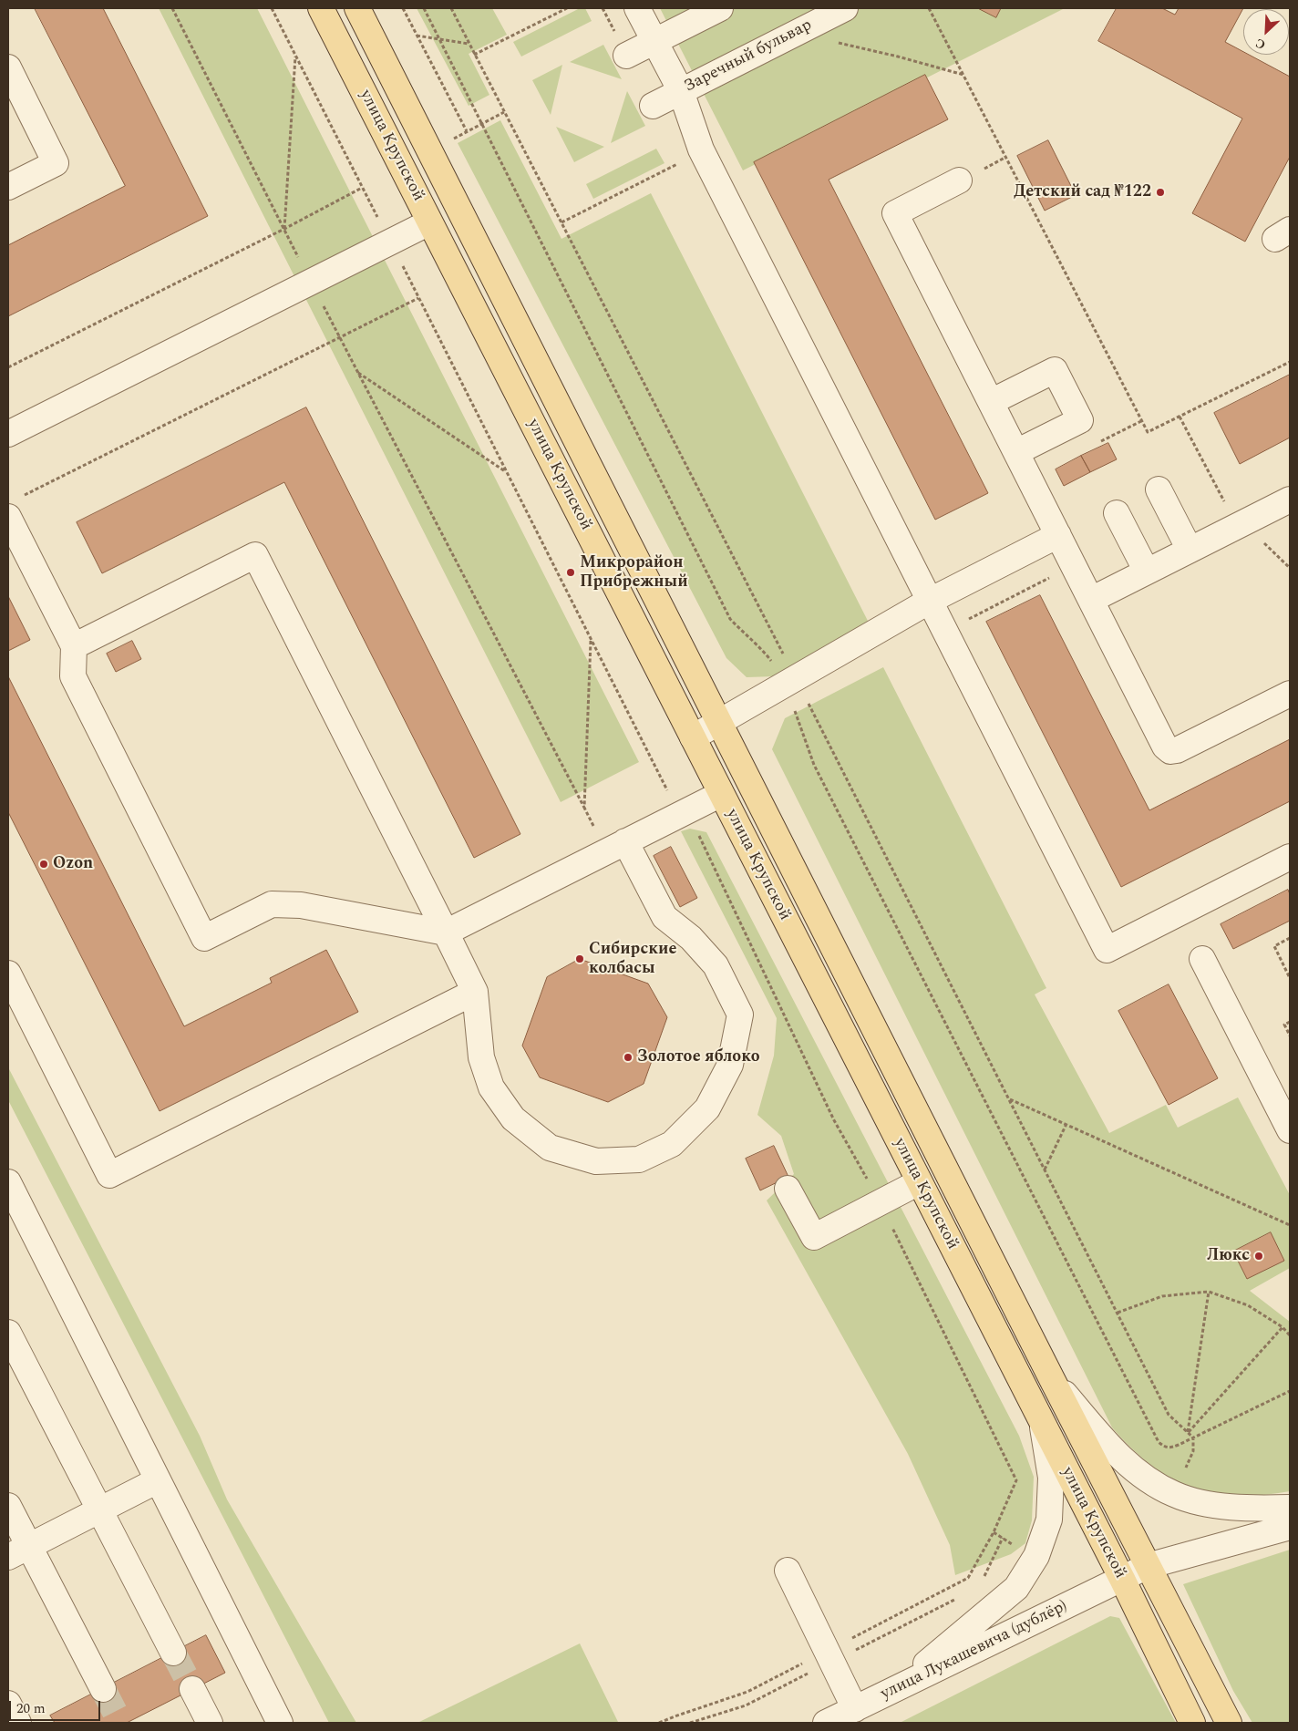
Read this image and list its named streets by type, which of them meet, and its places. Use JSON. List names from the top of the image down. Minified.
{"streets":{"main road":["улица Крупской"],"street":["Заречный бульвар","улица Лукашевича (дублёр)"]},"crossings":[["улица Крупской","улица Лукашевича (дублёр)"]],"places":["Детский сад №122","Микрорайон Прибрежный","Ozon","Сибирские колбасы","Золотое яблоко","Люкс"],"scale_bar":"20 m","north":"bottom left"}
